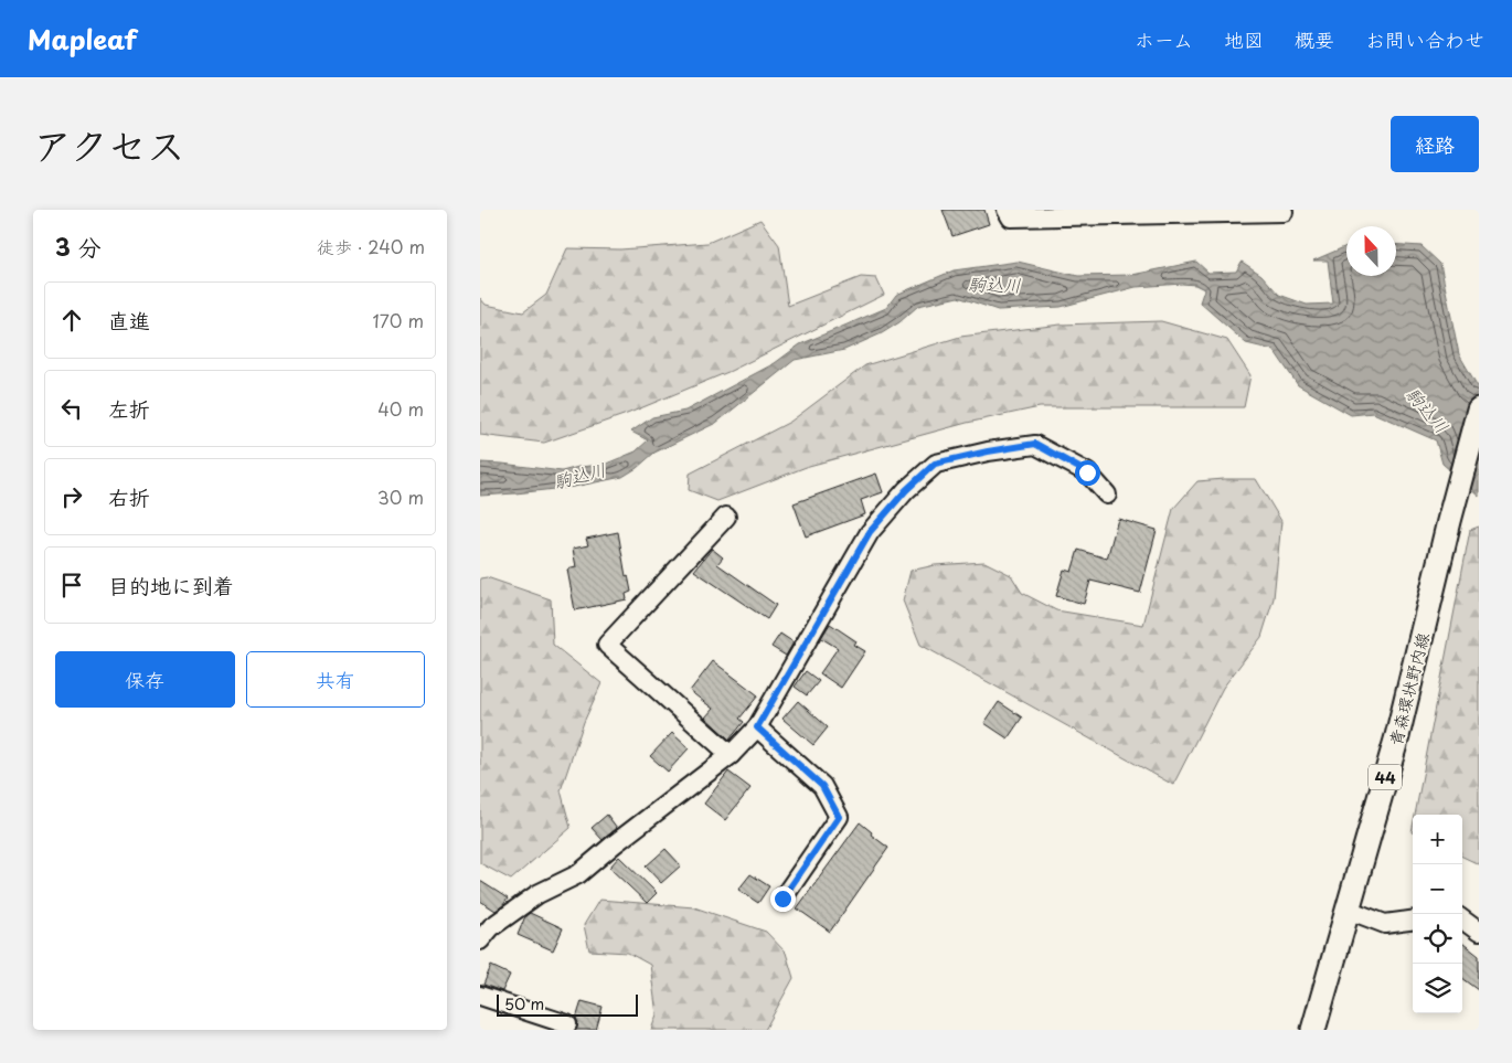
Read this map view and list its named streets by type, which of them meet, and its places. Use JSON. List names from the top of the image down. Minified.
{"streets":{"main road":["青森環状野内線","44"]},"water":["駒込川"],"scale_bar":"50 m","north":"top","page":{"header":"Mapleaf","nav":["ホーム","地図","概要","お問い合わせ"],"title":"アクセス","buttons":["経路",["保存","共有"]],"heading":["3 分","徒歩 · 240 m"],"list":[["直進","170 m"],["左折","40 m"],["右折","30 m"],"目的地に到着"],"map_buttons":["+","−"],"scale":"50 m"}}
